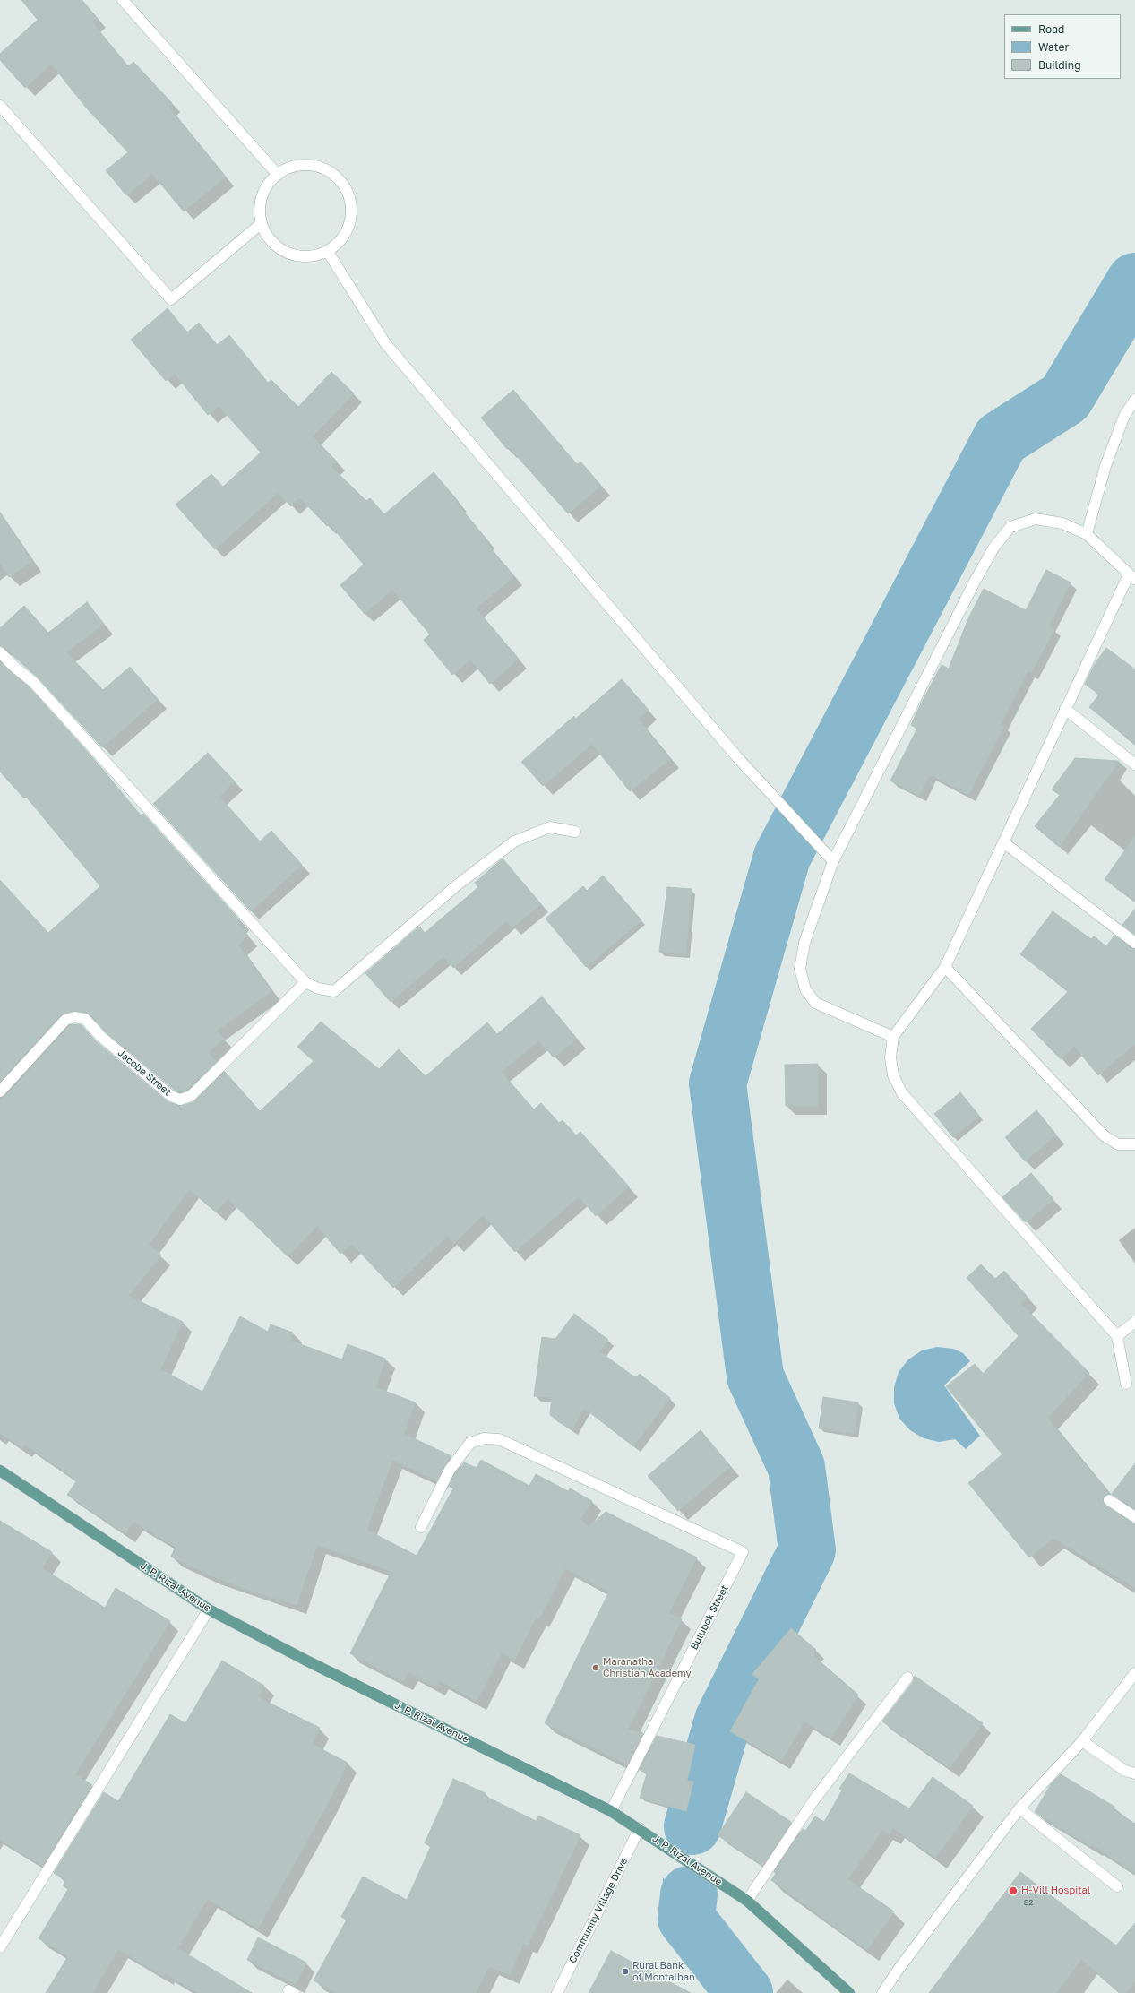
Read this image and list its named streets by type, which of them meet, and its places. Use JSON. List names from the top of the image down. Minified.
{"streets":{"main road":["J. P. Rizal Avenue"],"street":["Jacobe Street","Bulubok Street","Community Village Drive"]},"crossings":[["J. P. Rizal Avenue","Bulubok Street"],["J. P. Rizal Avenue","Community Village Drive"]],"places":["Maranatha Christian Academy","H-Vill Hospital","Rural Bank of Montalban"],"house_numbers":["82"],"legend":["Road","Water","Building"]}
